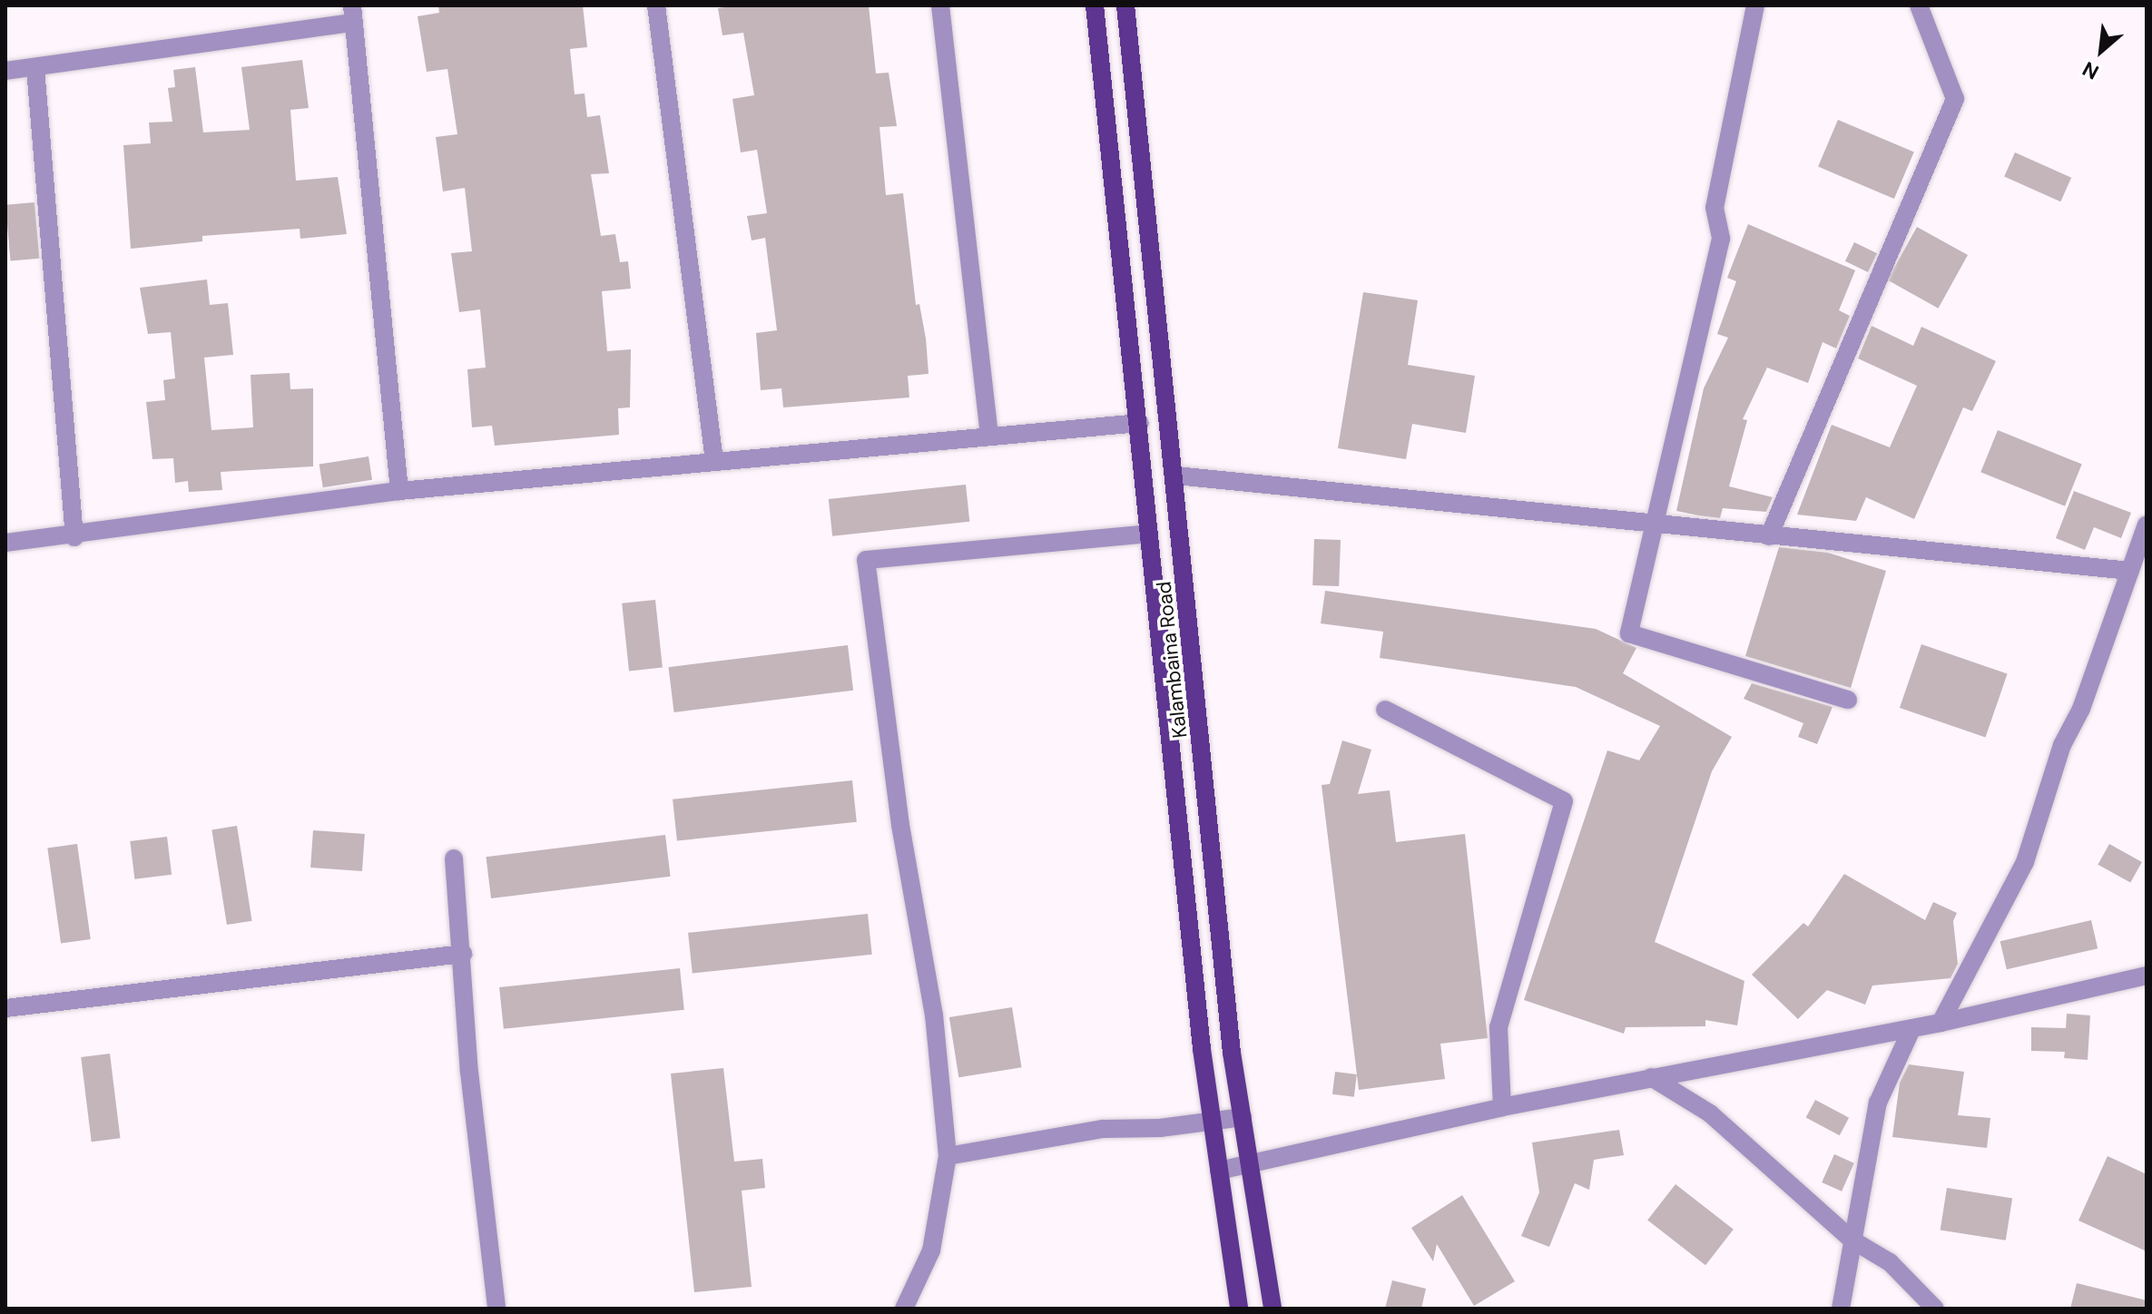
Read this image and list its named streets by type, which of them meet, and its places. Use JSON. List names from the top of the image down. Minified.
{"streets":{"main road":["Kalambaina Road"]},"north":"bottom left"}
